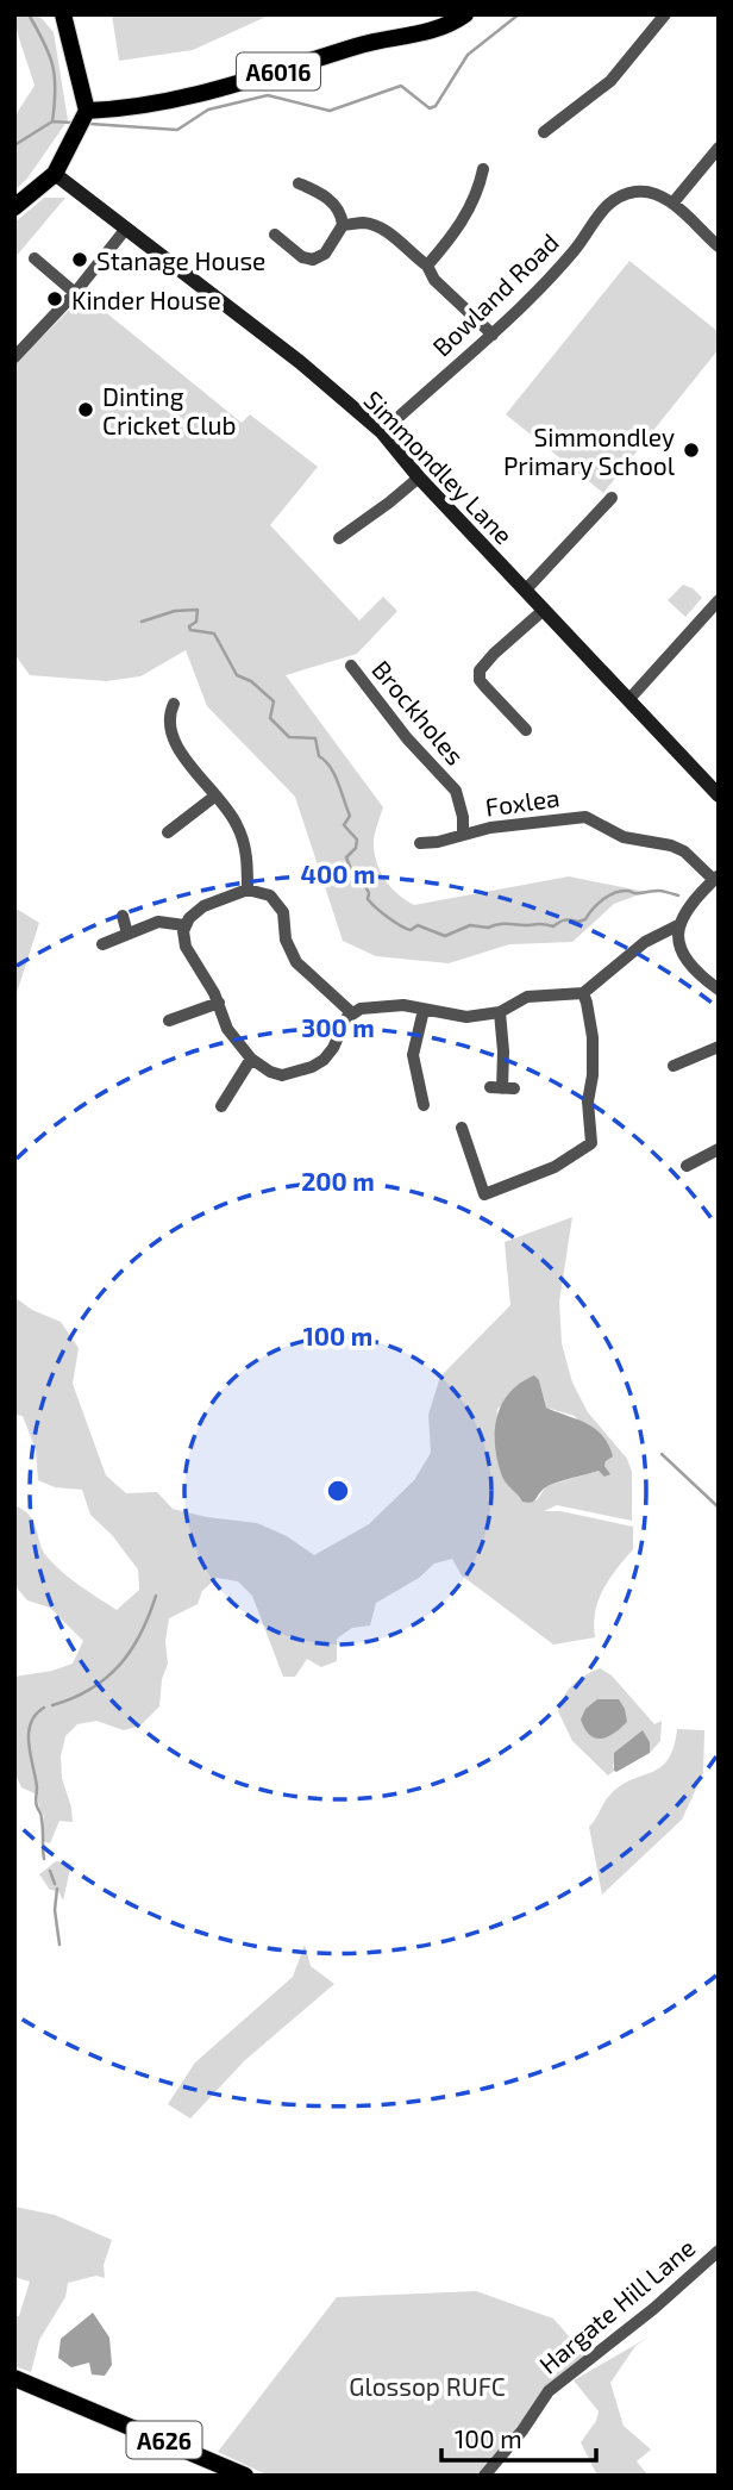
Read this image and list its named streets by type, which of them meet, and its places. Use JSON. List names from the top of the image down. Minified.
{"streets":{"main road":["A6016","A626"],"street":["Bowland Road","Simmondley Lane","Brockholes","Foxlea","Hargate Hill Lane"]},"crossings":[["Bowland Road","Simmondley Lane"],["Brockholes","Foxlea"]],"parks":["Glossop RUFC"],"places":["Stanage House","Kinder House","Dinting Cricket Club","Simmondley Primary School"],"scale_bar":"100 m","rings":["400 m","300 m","200 m","100 m"]}
